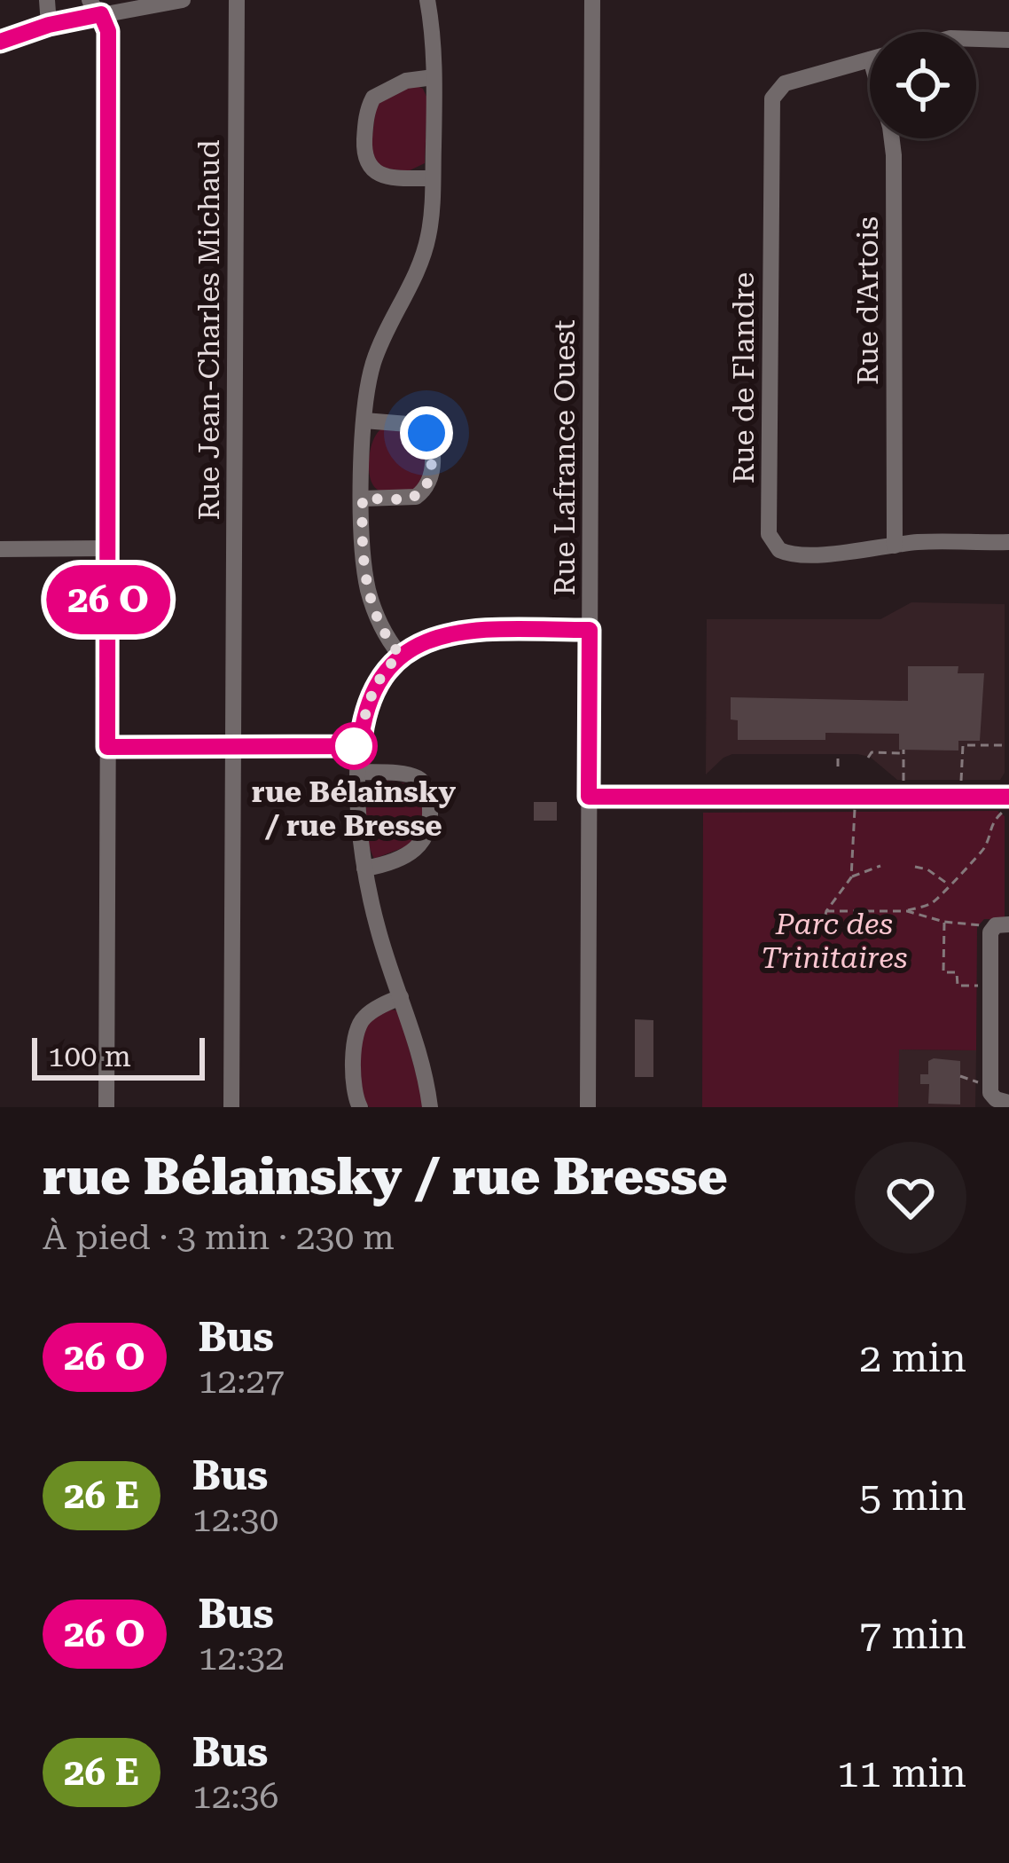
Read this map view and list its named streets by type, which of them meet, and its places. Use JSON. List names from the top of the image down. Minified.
{"streets":{"street":["Rue d'Artois","Rue Jean-Charles Michaud","Rue de Flandre","Rue Lafrance Ouest"]},"crossings":[["Rue d'Artois","Rue de Flandre"]],"parks":["Parc des Trinitaires"],"places":["rue Bélainsky / rue Bresse"],"scale_bar":"100 m","page":{"on_map":"26 O","scale":"100 m","heading":["rue Bélainsky / rue Bresse","À pied · 3 min · 230 m"],"list":[{"mark":"26 O","name":"Bus","note":"12:27","value":"2 min"},{"mark":"26 E","name":"Bus","note":"12:30","value":"5 min"},{"mark":"26 O","name":"Bus","note":"12:32","value":"7 min"},{"mark":"26 E","name":"Bus","note":"12:36","value":"11 min"}]}}
